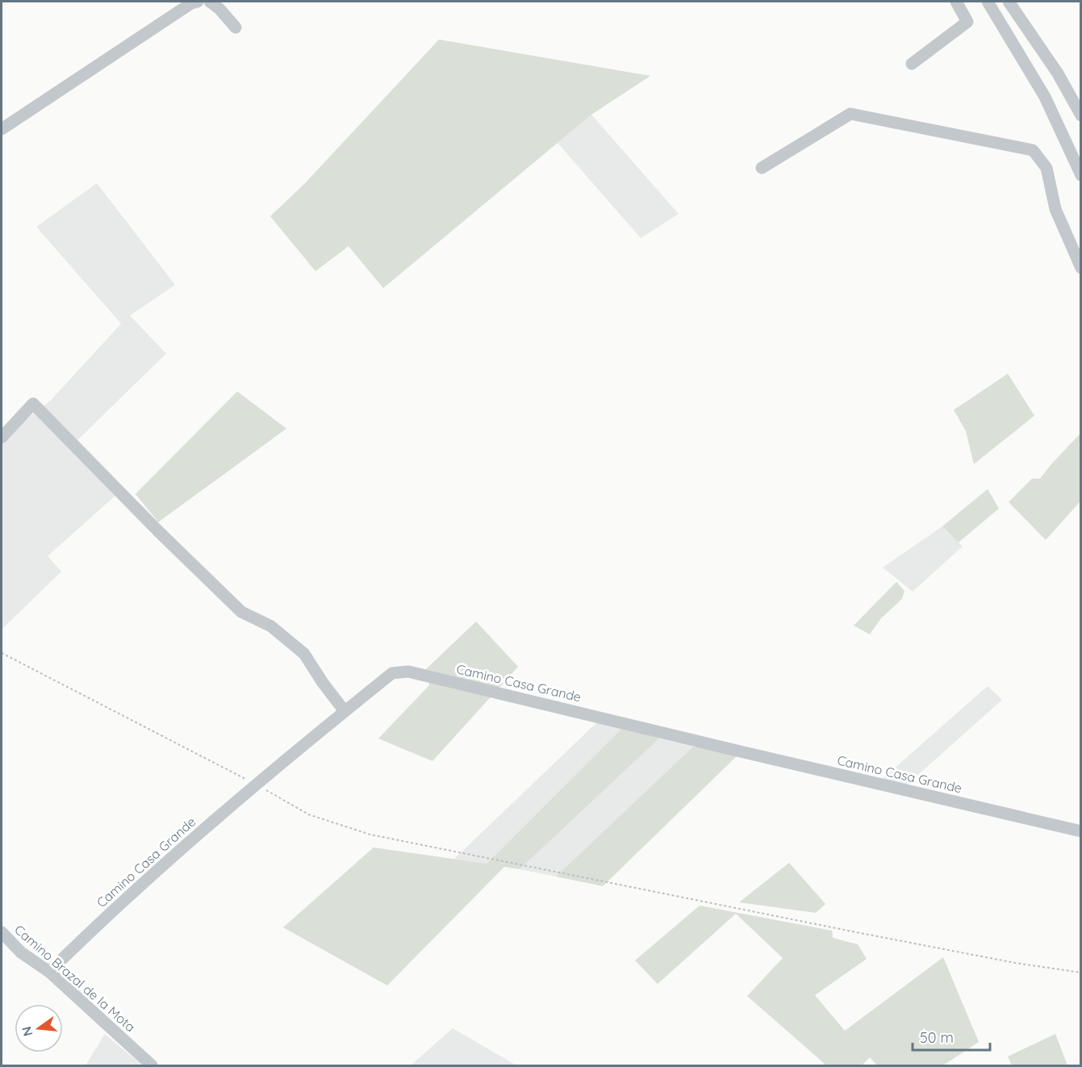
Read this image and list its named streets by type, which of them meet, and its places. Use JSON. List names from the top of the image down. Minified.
{"streets":{"street":["Camino Casa Grande","Camino Brazal de la Mota"]},"crossings":[["Camino Casa Grande","Camino Brazal de la Mota"]],"scale_bar":"50 m","north":"left"}
